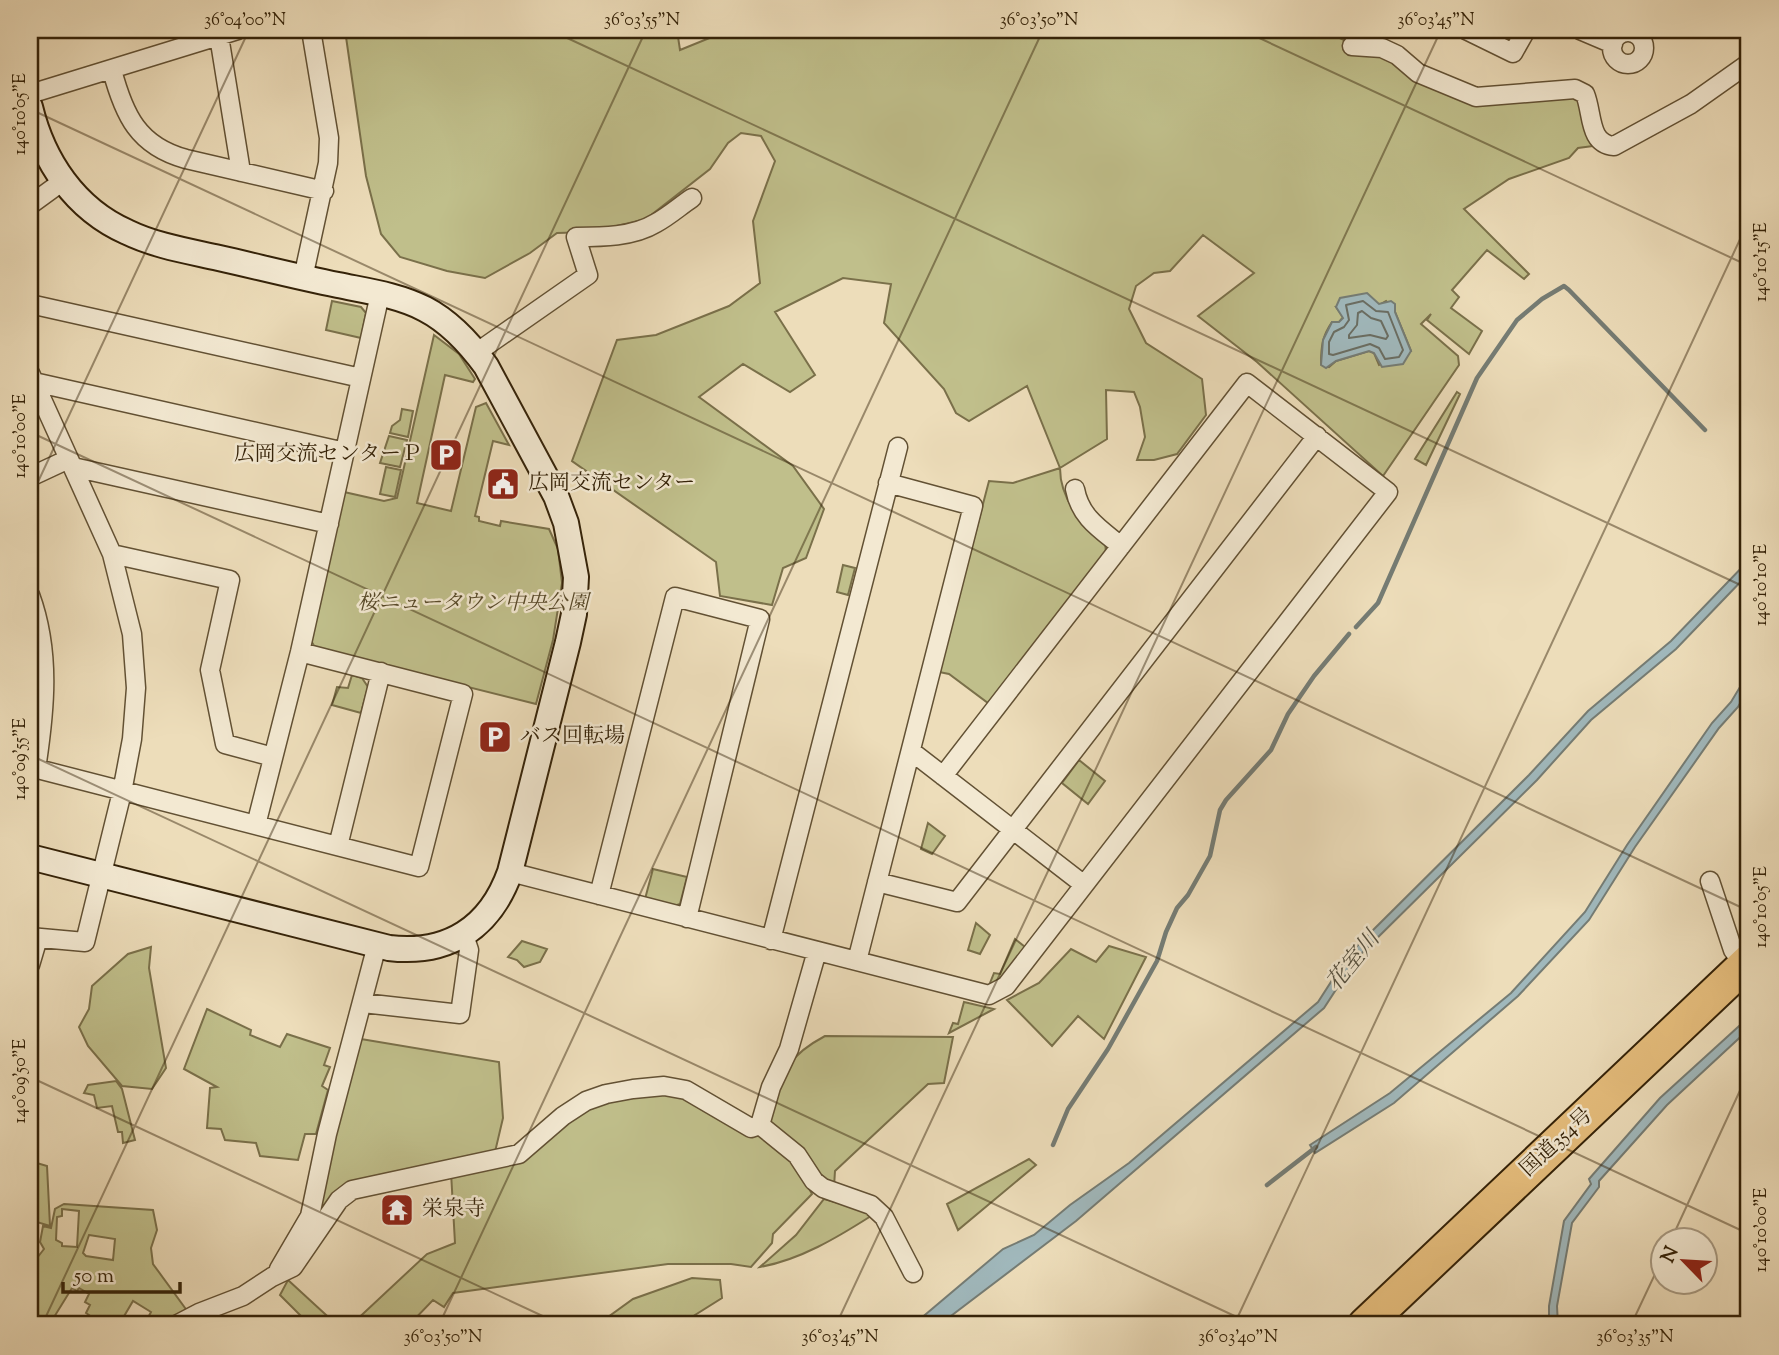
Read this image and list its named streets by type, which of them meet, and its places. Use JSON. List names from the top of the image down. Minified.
{"streets":{"highway":["国道354号"]},"water":["花室川"],"parks":["桜ニュータウン中央公園"],"places":{"parking":["広岡交流センターＰ","バス回転場"],"public building":["広岡交流センター"],"temple":["栄泉寺"]},"scale_bar":"50 m","north":"top left","coordinates":["36°04'00\"N","36°03'55\"N","36°03'50\"N","36°03'45\"N","140°10'05\"E","140°10'15\"E","140°10'00\"E","140°10'10\"E","140°09'55\"E","140°09'50\"E","36°03'40\"N","36°03'35\"N"]}
